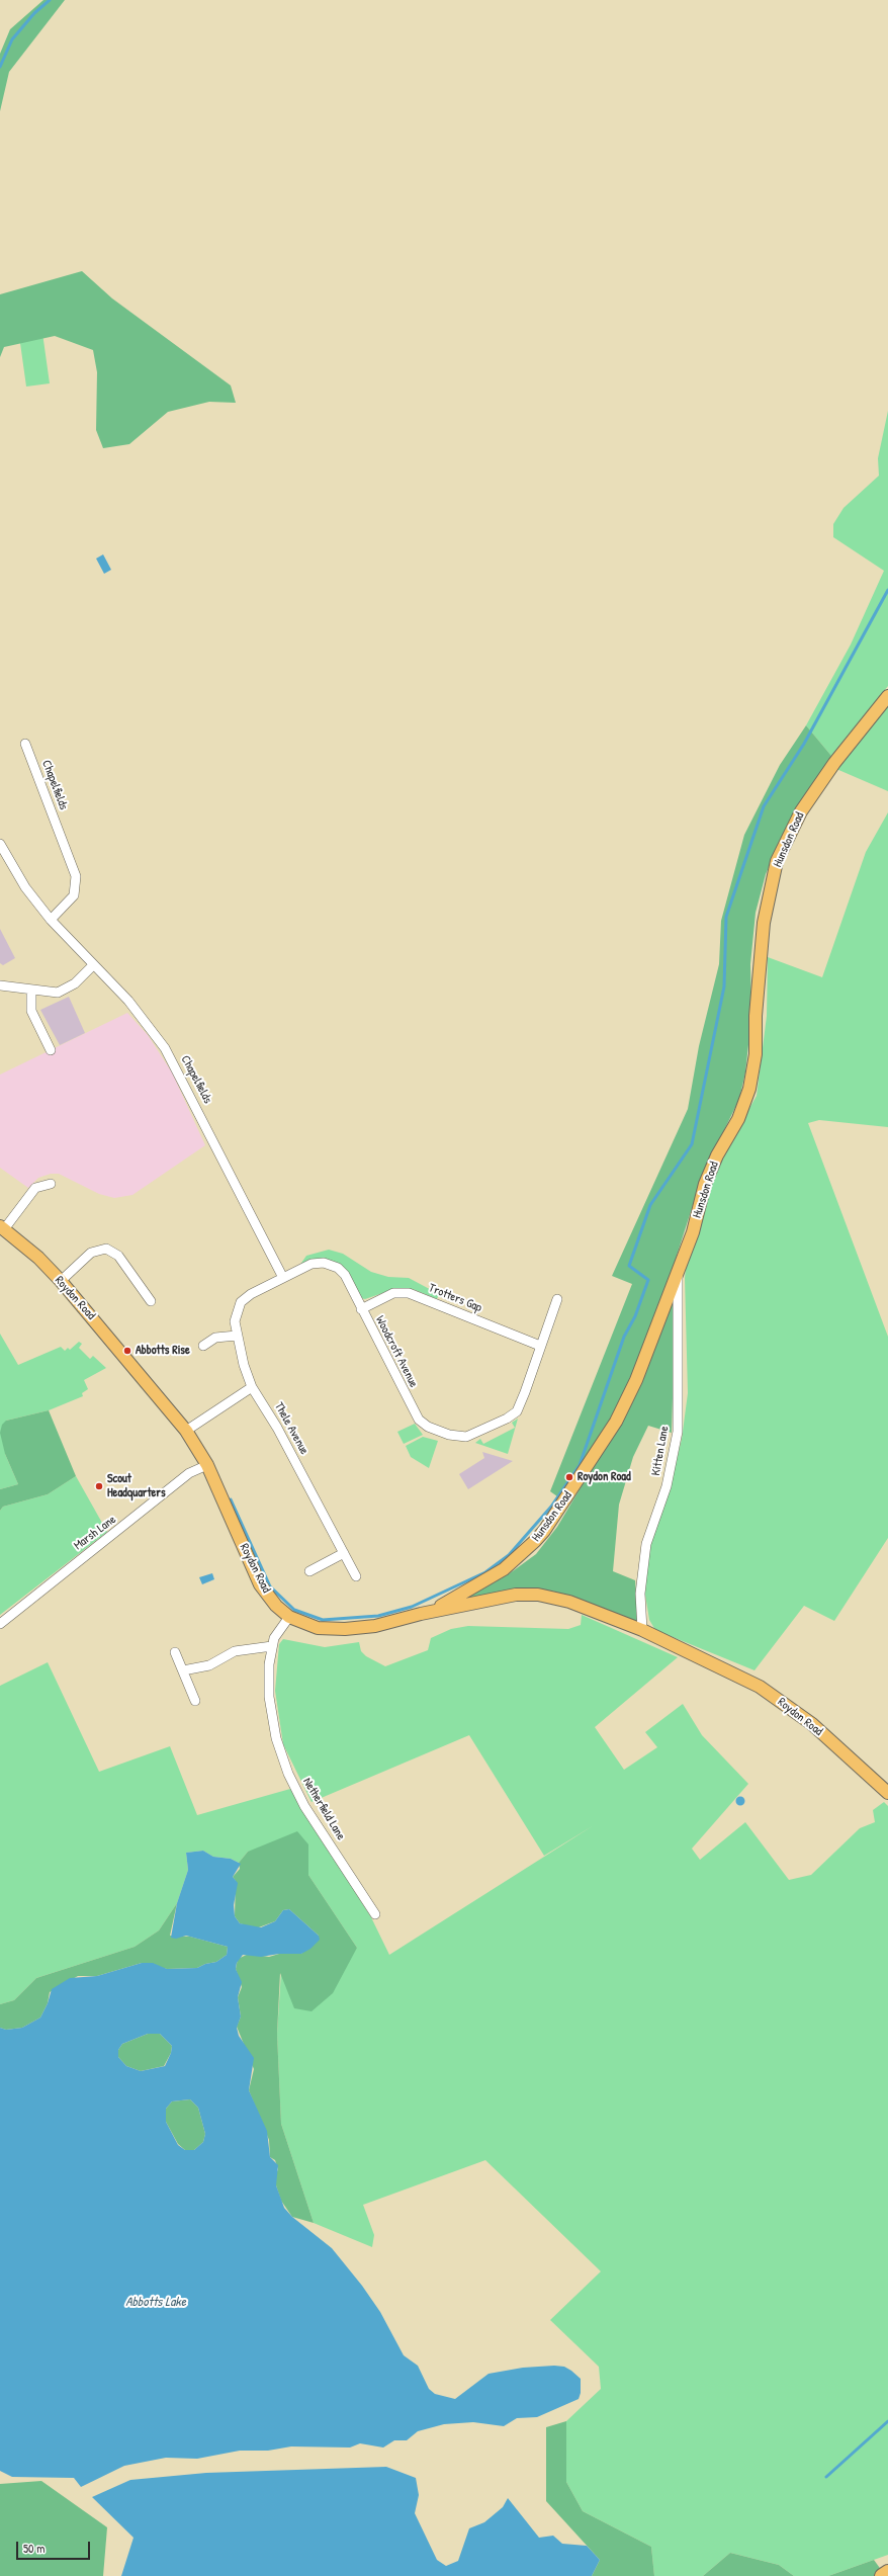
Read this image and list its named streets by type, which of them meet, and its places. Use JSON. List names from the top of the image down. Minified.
{"streets":{"main road":["Hunsdon Road","Roydon Road"],"street":["Chapelfields","Trotters Gap","Woodcroft Avenue","Thele Avenue","Kitten Lane","Marsh Lane","Netherfield Lane"]},"crossings":[["Chapelfields","Woodcroft Avenue"],["Hunsdon Road","Roydon Road"],["Hunsdon Road","Kitten Lane"],["Roydon Road","Kitten Lane"],["Roydon Road","Marsh Lane"],["Roydon Road","Netherfield Lane"],["Trotters Gap","Woodcroft Avenue"],["Woodcroft Avenue","Thele Avenue"]],"water":["Abbotts Lake"],"places":["Abbotts Rise","Roydon Road","Scout Headquarters"],"scale_bar":"50 m"}
